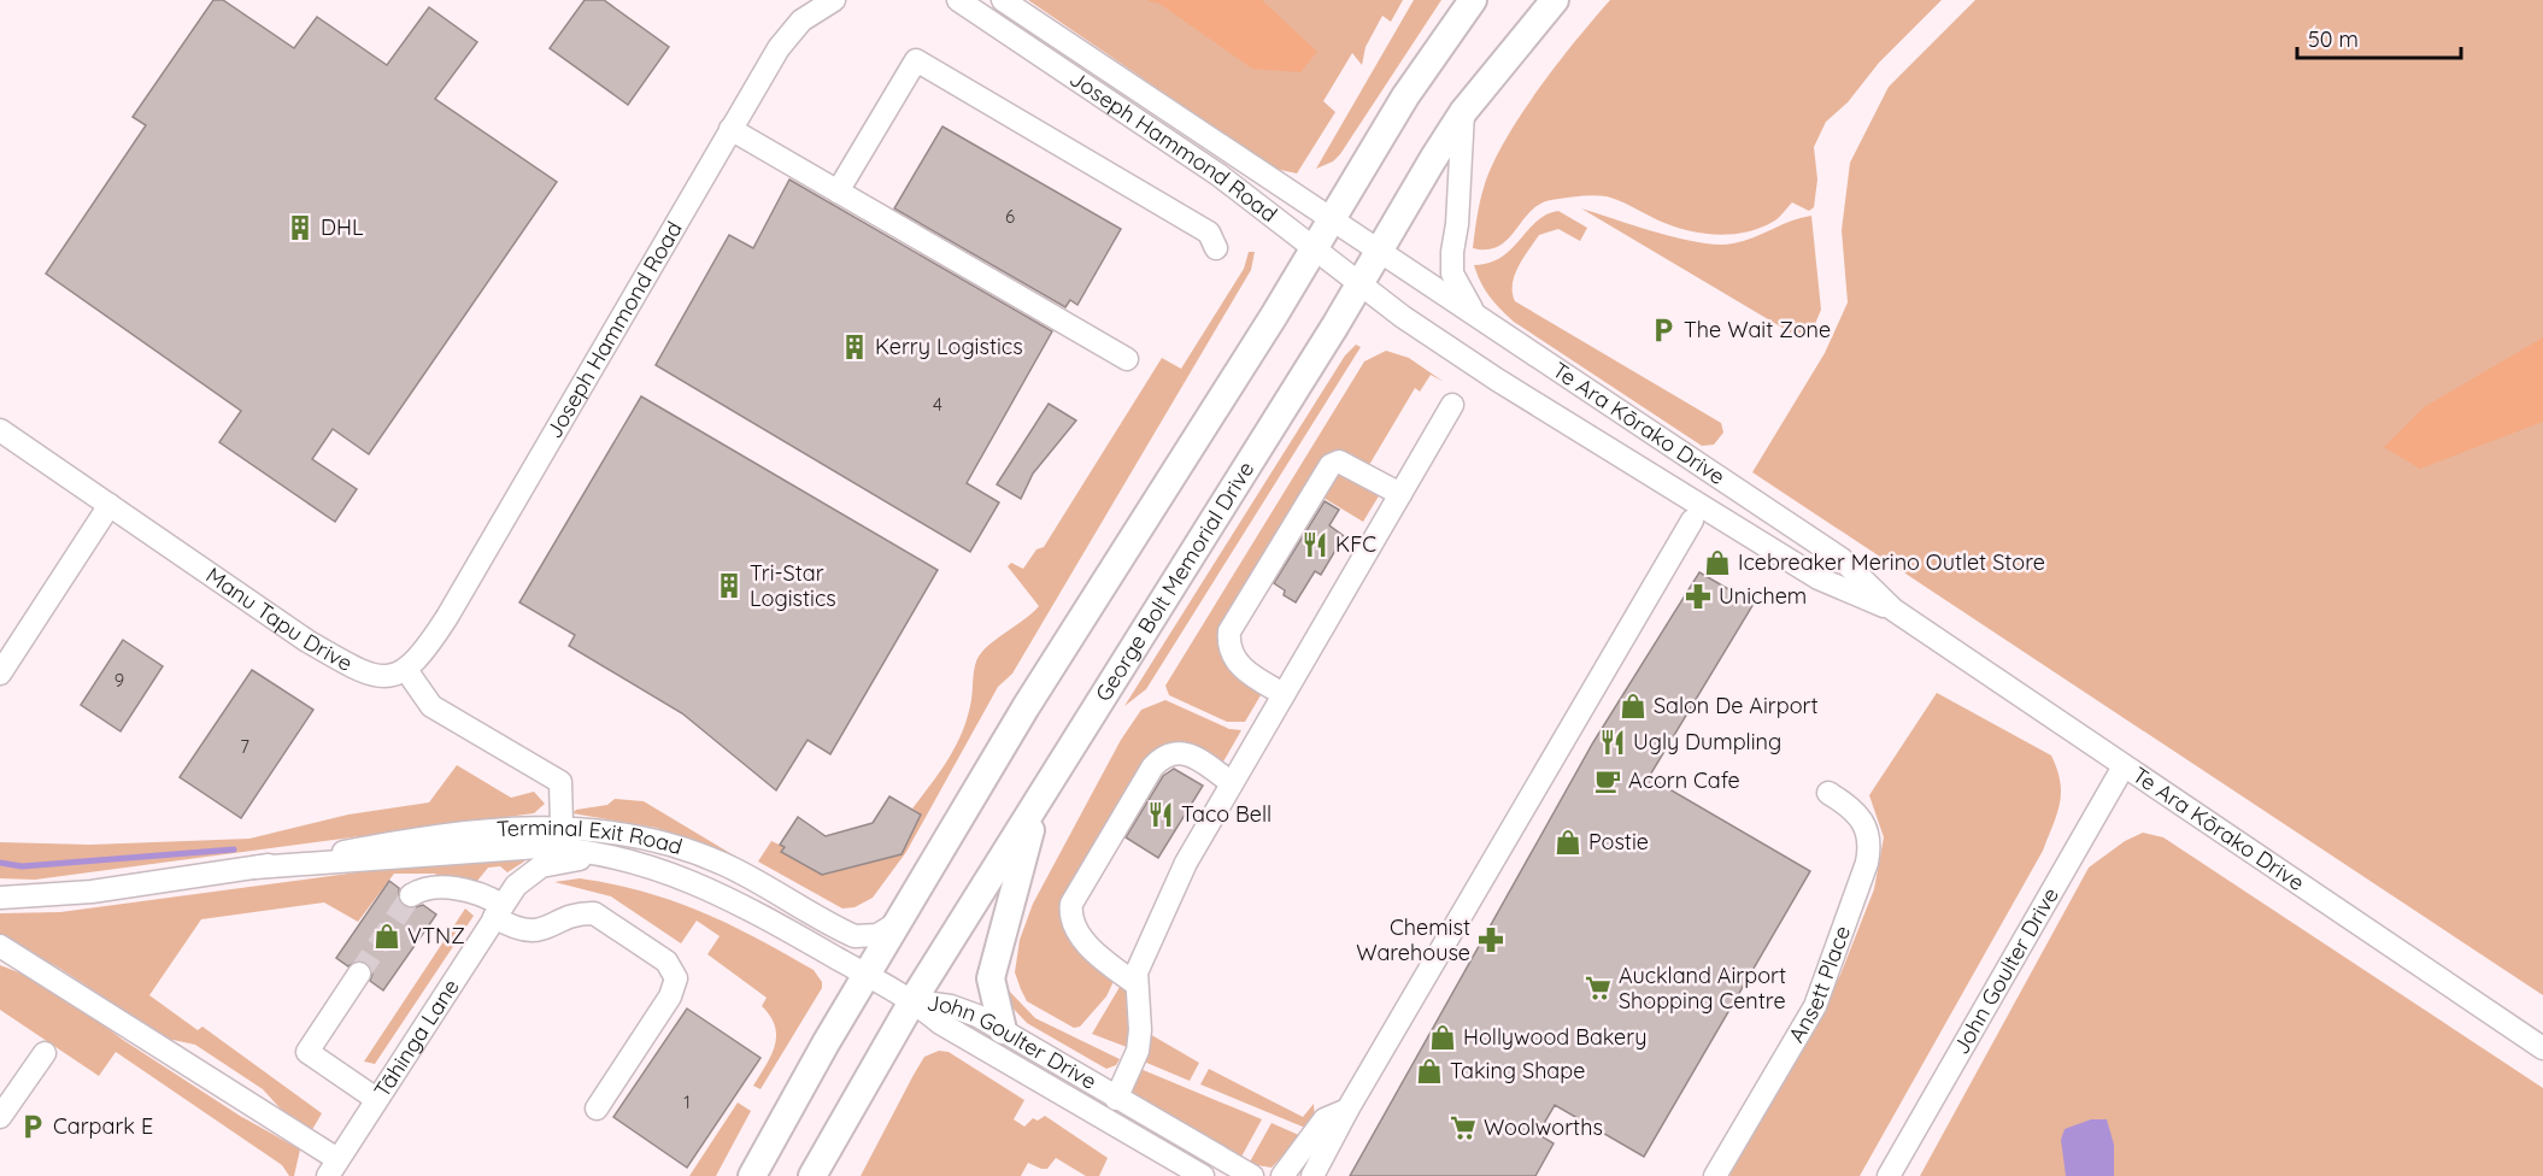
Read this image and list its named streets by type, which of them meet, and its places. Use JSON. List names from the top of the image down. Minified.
{"streets":{"main road":["George Bolt Memorial Drive"],"street":["Joseph Hammond Road","Te Ara Kōrako Drive","Manu Tapu Drive","Terminal Exit Road","John Goulter Drive","Ansett Place","Tāhinga Lane"]},"crossings":[["Joseph Hammond Road","Te Ara Kōrako Drive"],["Joseph Hammond Road","George Bolt Memorial Drive"],["Joseph Hammond Road","Manu Tapu Drive"],["Te Ara Kōrako Drive","George Bolt Memorial Drive"],["Te Ara Kōrako Drive","John Goulter Drive"],["George Bolt Memorial Drive","Terminal Exit Road"],["George Bolt Memorial Drive","John Goulter Drive"],["Terminal Exit Road","John Goulter Drive"],["Terminal Exit Road","Tāhinga Lane"]],"places":{"building":["DHL","Kerry Logistics","Tri-Star Logistics"],"parking":["The Wait Zone","Carpark E"],"restaurant":["KFC","Ugly Dumpling","Taco Bell"],"shop":["Icebreaker Merino Outlet Store","Salon De Airport","Postie","VTNZ","Hollywood Bakery","Taking Shape"],"pharmacy":["Unichem","Chemist Warehouse"],"cafe":["Acorn Cafe"],"supermarket":["Auckland Airport Shopping Centre","Woolworths"]},"house_numbers":["6","4","9","7","1"],"scale_bar":"50 m"}
